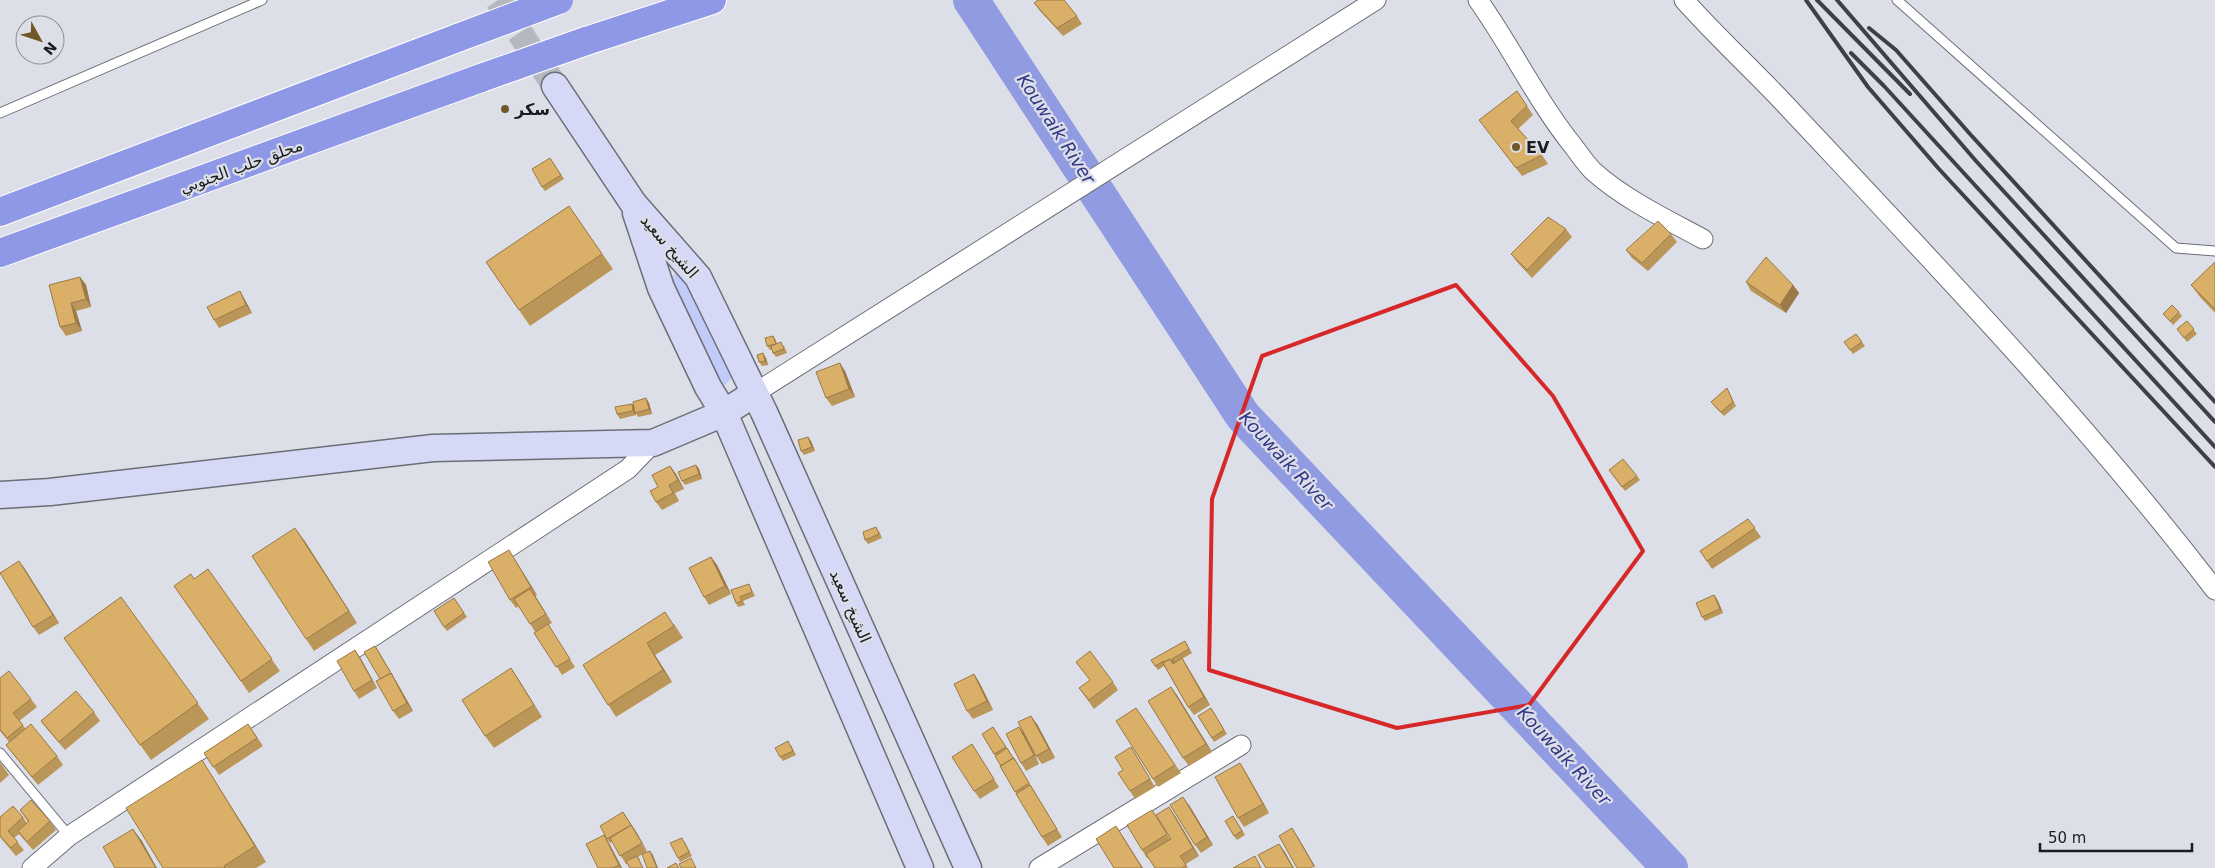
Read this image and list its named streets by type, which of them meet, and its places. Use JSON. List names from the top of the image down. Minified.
{"streets":{"highway":["محلق حلب الجنوبي"],"main road":["الشيخ سعيد"]},"water":["Kouwaik River"],"places":["سكر","EV"],"scale_bar":"50 m","north":"bottom right"}
